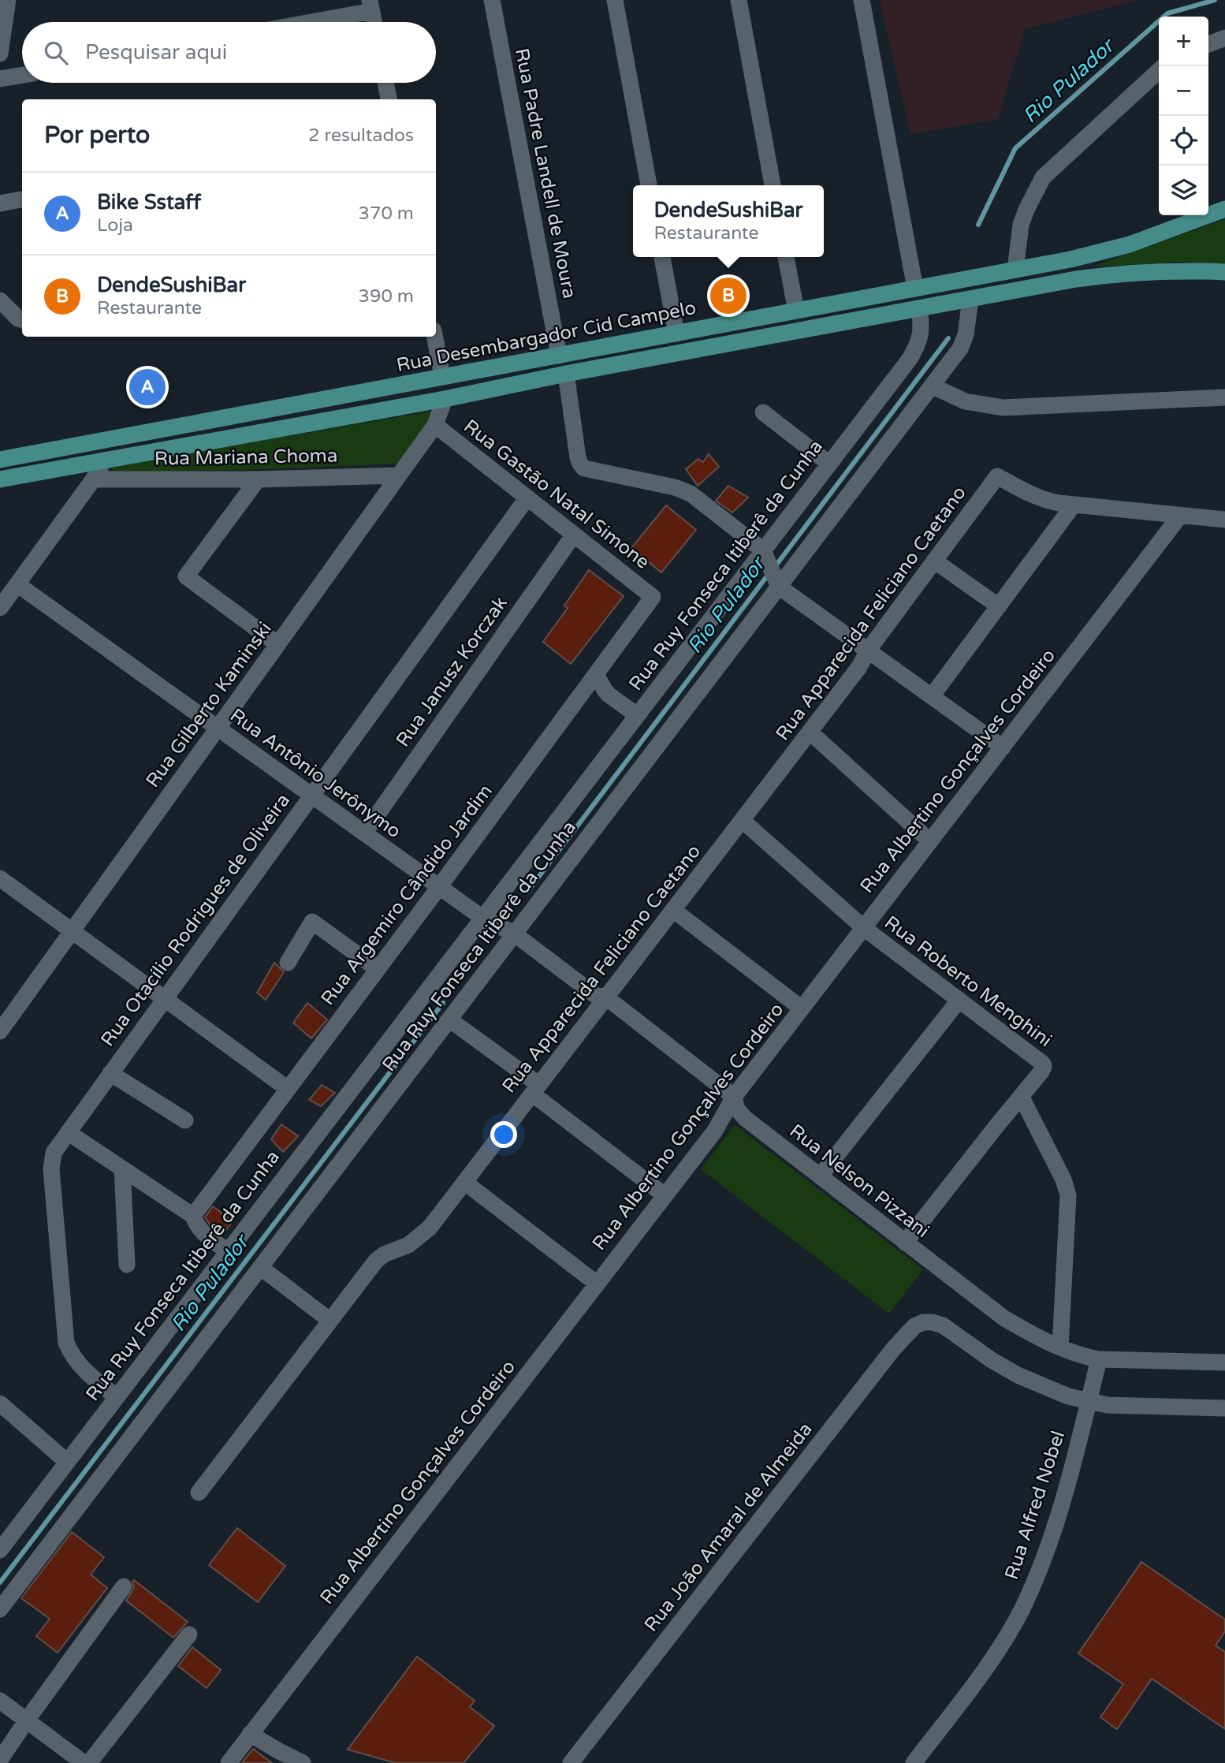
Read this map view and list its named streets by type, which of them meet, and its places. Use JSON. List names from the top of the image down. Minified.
{"streets":{"main road":["Rua Desembargador Cid Campelo"],"street":["Rua Padre Landell de Moura","Rua Mariana Choma","Rua Gastão Natal Simone","Rua Ruy Fonseca Itiberê da Cunha","Rua Apparecida Feliciano Caetano","Rua Janusz Korczak","Rua Gilberto Kaminski","Rua Albertino Gonçalves Cordeiro","Rua Antônio Jerônymo","Rua Argemiro Cândido Jardim","Rua Otacílio Rodrigues de Oliveira","Rua Roberto Menghini","Rua Nelson Pizzani","Rua Alfred Nobel","Rua João Amaral de Almeida"]},"crossings":[["Rua Padre Landell de Moura","Rua Desembargador Cid Campelo"],["Rua Mariana Choma","Rua Gilberto Kaminski"],["Rua Gastão Natal Simone","Rua Janusz Korczak"],["Rua Gastão Natal Simone","Rua Gilberto Kaminski"],["Rua Gastão Natal Simone","Rua Argemiro Cândido Jardim"],["Rua Gastão Natal Simone","Rua Otacílio Rodrigues de Oliveira"],["Rua Ruy Fonseca Itiberê da Cunha","Rua Antônio Jerônymo"],["Rua Ruy Fonseca Itiberê da Cunha","Rua Otacílio Rodrigues de Oliveira"],["Rua Ruy Fonseca Itiberê da Cunha","Rua Nelson Pizzani"],["Rua Apparecida Feliciano Caetano","Rua Roberto Menghini"],["Rua Apparecida Feliciano Caetano","Rua Nelson Pizzani"],["Rua Janusz Korczak","Rua Antônio Jerônymo"],["Rua Gilberto Kaminski","Rua Antônio Jerônymo"],["Rua Albertino Gonçalves Cordeiro","Rua Roberto Menghini"],["Rua Albertino Gonçalves Cordeiro","Rua Nelson Pizzani"],["Rua Antônio Jerônymo","Rua Argemiro Cândido Jardim"],["Rua Antônio Jerônymo","Rua Otacílio Rodrigues de Oliveira"],["Rua Antônio Jerônymo","Rua Nelson Pizzani"],["Rua Nelson Pizzani","Rua Alfred Nobel"],["Rua Alfred Nobel","Rua João Amaral de Almeida"]],"water":["Rio Pulador"],"page":{"map_buttons":["+","−"],"search":"Pesquisar aqui","heading":["Por perto","2 resultados"],"list":[{"mark":"A","name":"Bike Sstaff","note":"Loja","value":"370 m"},{"mark":"B","name":"DendeSushiBar","note":"Restaurante","value":"390 m"}],"popup":["DendeSushiBar","Restaurante"],"pins":["B","A"]}}
